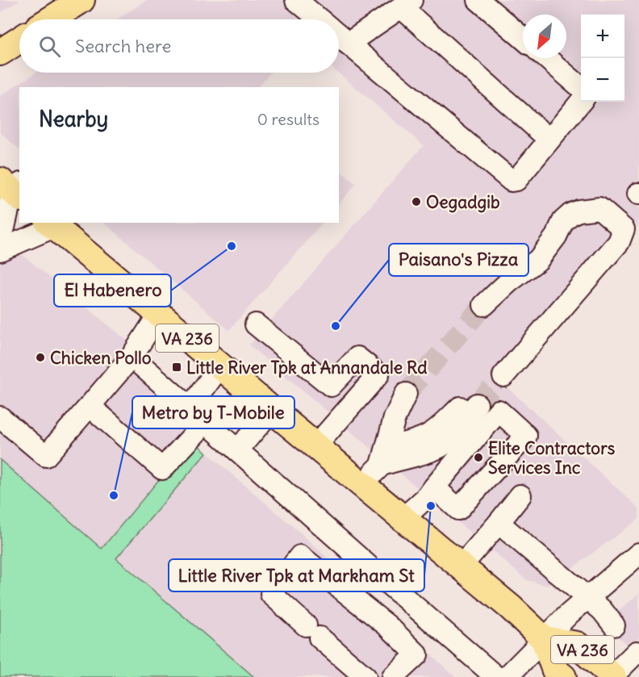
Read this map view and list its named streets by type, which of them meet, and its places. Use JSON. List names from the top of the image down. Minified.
{"streets":{"main road":["VA 236"]},"places":{"other":["Oegadgib","El Habenero","Paisano's Pizza","Chicken Pollo","Elite Contractors Services Inc","Metro by T-Mobile","Little River Tpk at Markham St"],"transit":["Little River Tpk at Annandale Rd"]},"north":"bottom left","page":{"map_buttons":["+","−"],"search":"Search here","heading":["Nearby","0 results"]}}
